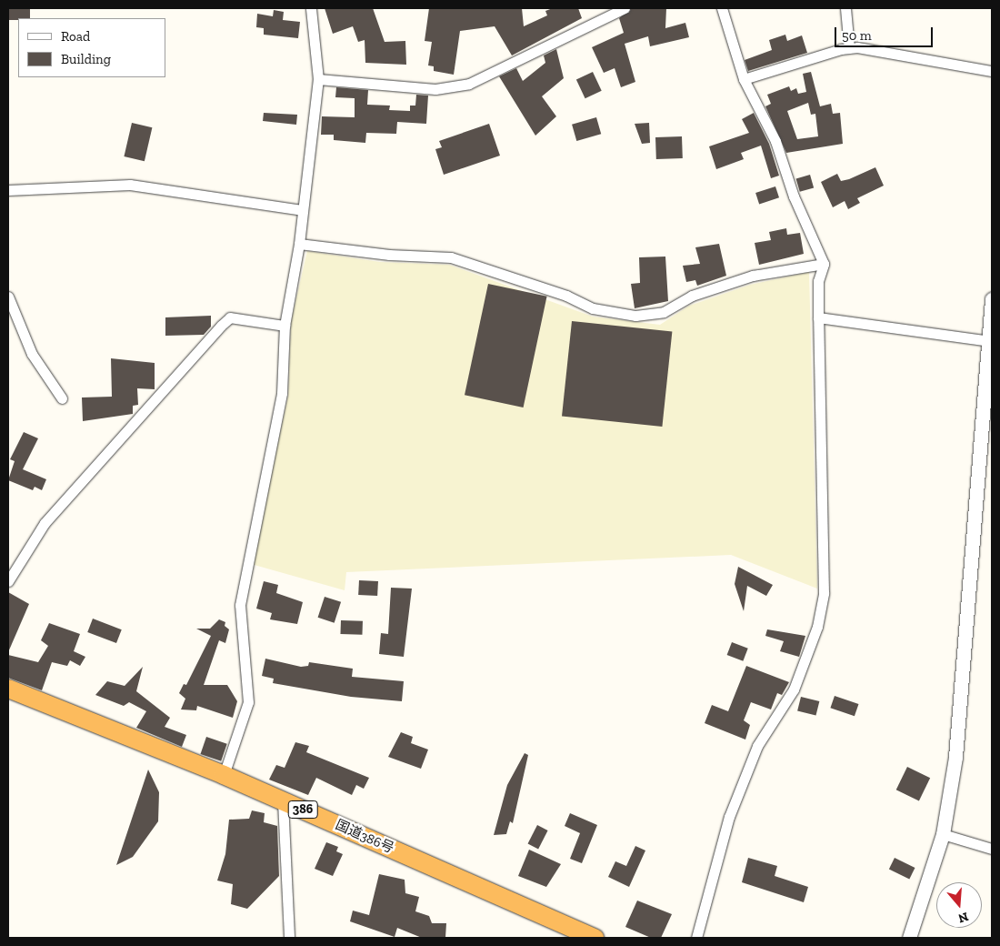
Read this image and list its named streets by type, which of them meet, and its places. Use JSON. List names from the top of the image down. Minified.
{"streets":{"highway":["386","国道386号"]},"legend":["Road","Building"],"scale_bar":"50 m","north":"bottom"}
